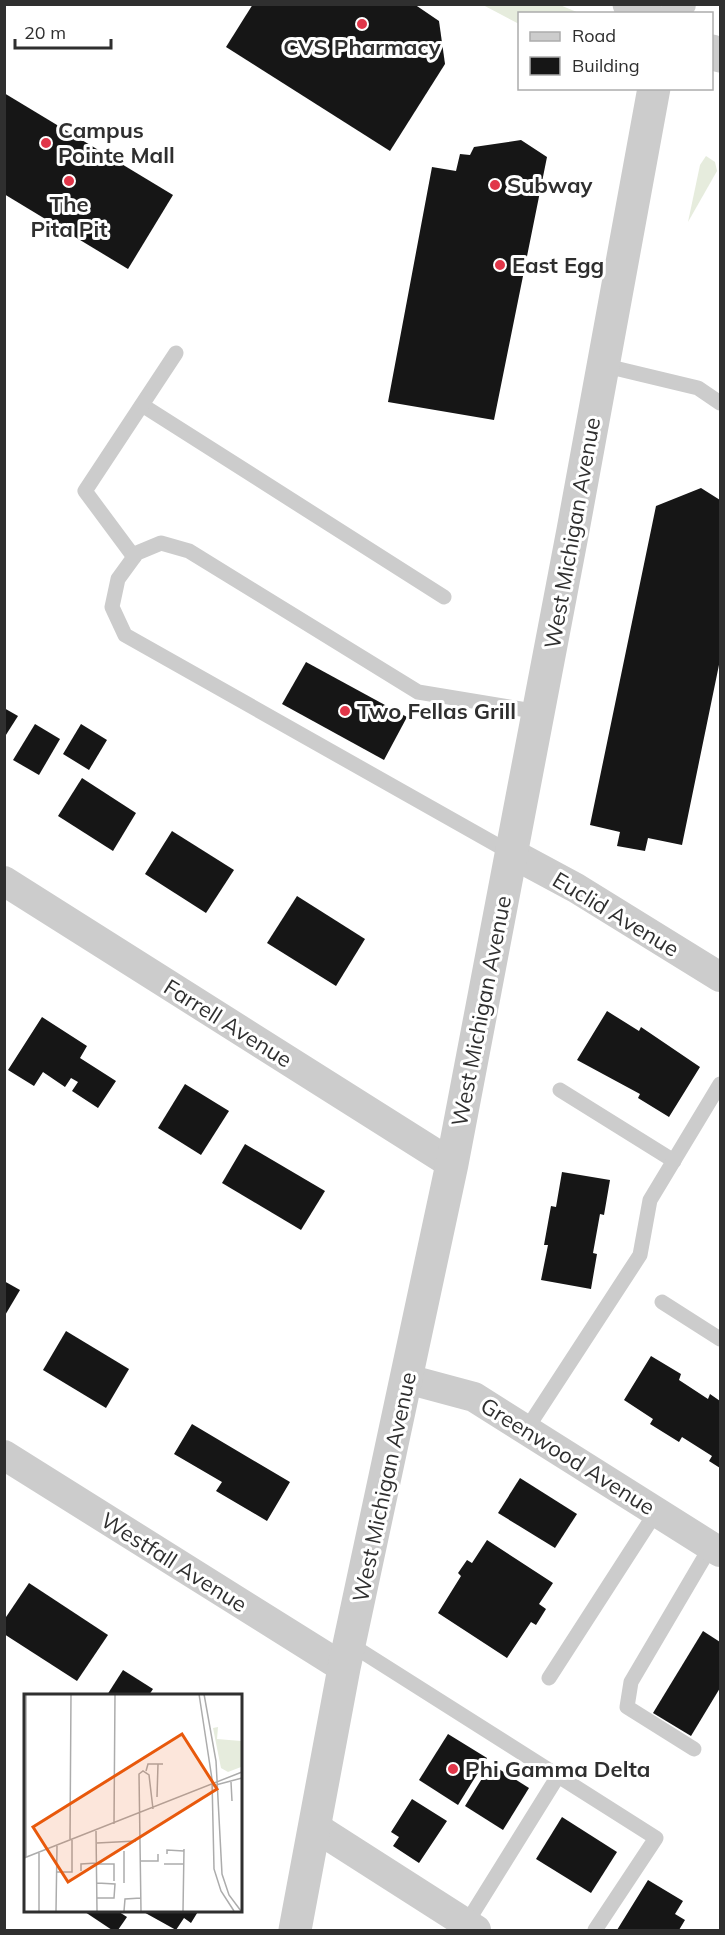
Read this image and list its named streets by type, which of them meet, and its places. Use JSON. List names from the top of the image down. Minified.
{"streets":{"street":["West Michigan Avenue","Euclid Avenue","Farrell Avenue","Greenwood Avenue","Westfall Avenue"]},"crossings":[["West Michigan Avenue","Euclid Avenue"],["West Michigan Avenue","Farrell Avenue"],["West Michigan Avenue","Greenwood Avenue"],["West Michigan Avenue","Westfall Avenue"]],"places":["CVS Pharmacy","Campus Pointe Mall","The Pita Pit","Subway","East Egg","Two Fellas Grill","Phi Gamma Delta"],"legend":["Road","Building"],"scale_bar":"20 m"}
